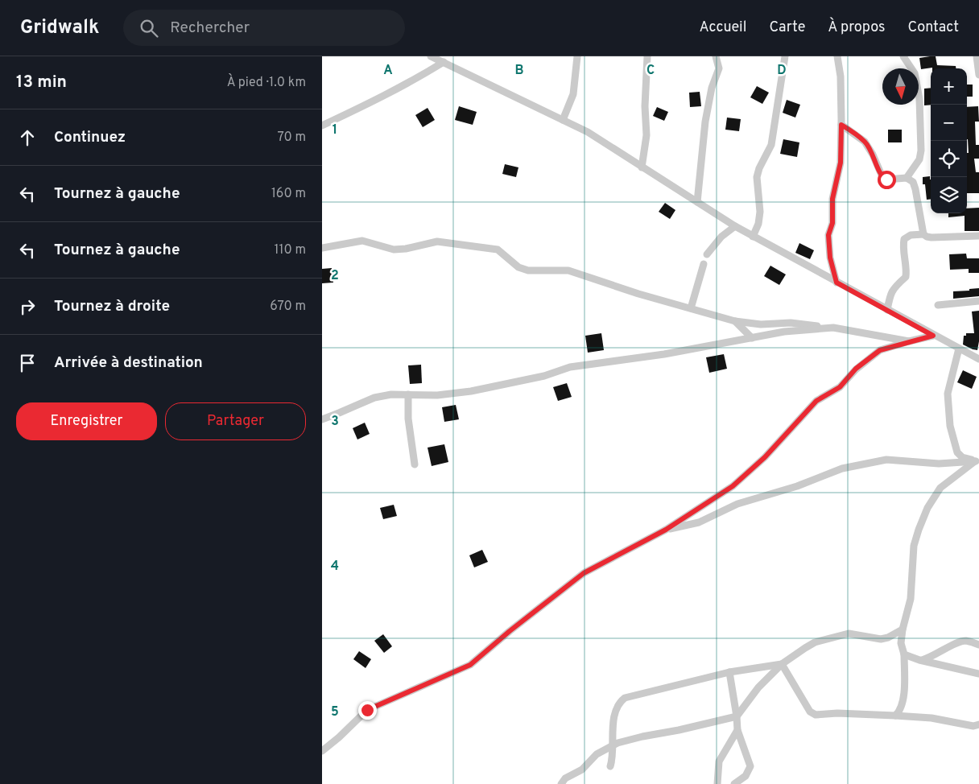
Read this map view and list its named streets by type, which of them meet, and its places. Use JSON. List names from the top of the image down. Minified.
{"north":"bottom","page":{"header":"Gridwalk","search":"Rechercher","nav":["Accueil","Carte","À propos","Contact"],"heading":["13 min","À pied · 1.0 km"],"map_buttons":["+","−"],"list":[["Continuez","70 m"],["Tournez à gauche","160 m"],["Tournez à gauche","110 m"],["Tournez à droite","670 m"],"Arrivée à destination"],"buttons":["Enregistrer","Partager"]},"grid":{"columns":["A","B","C","D"],"rows":["1","2","3","4","5"]}}
